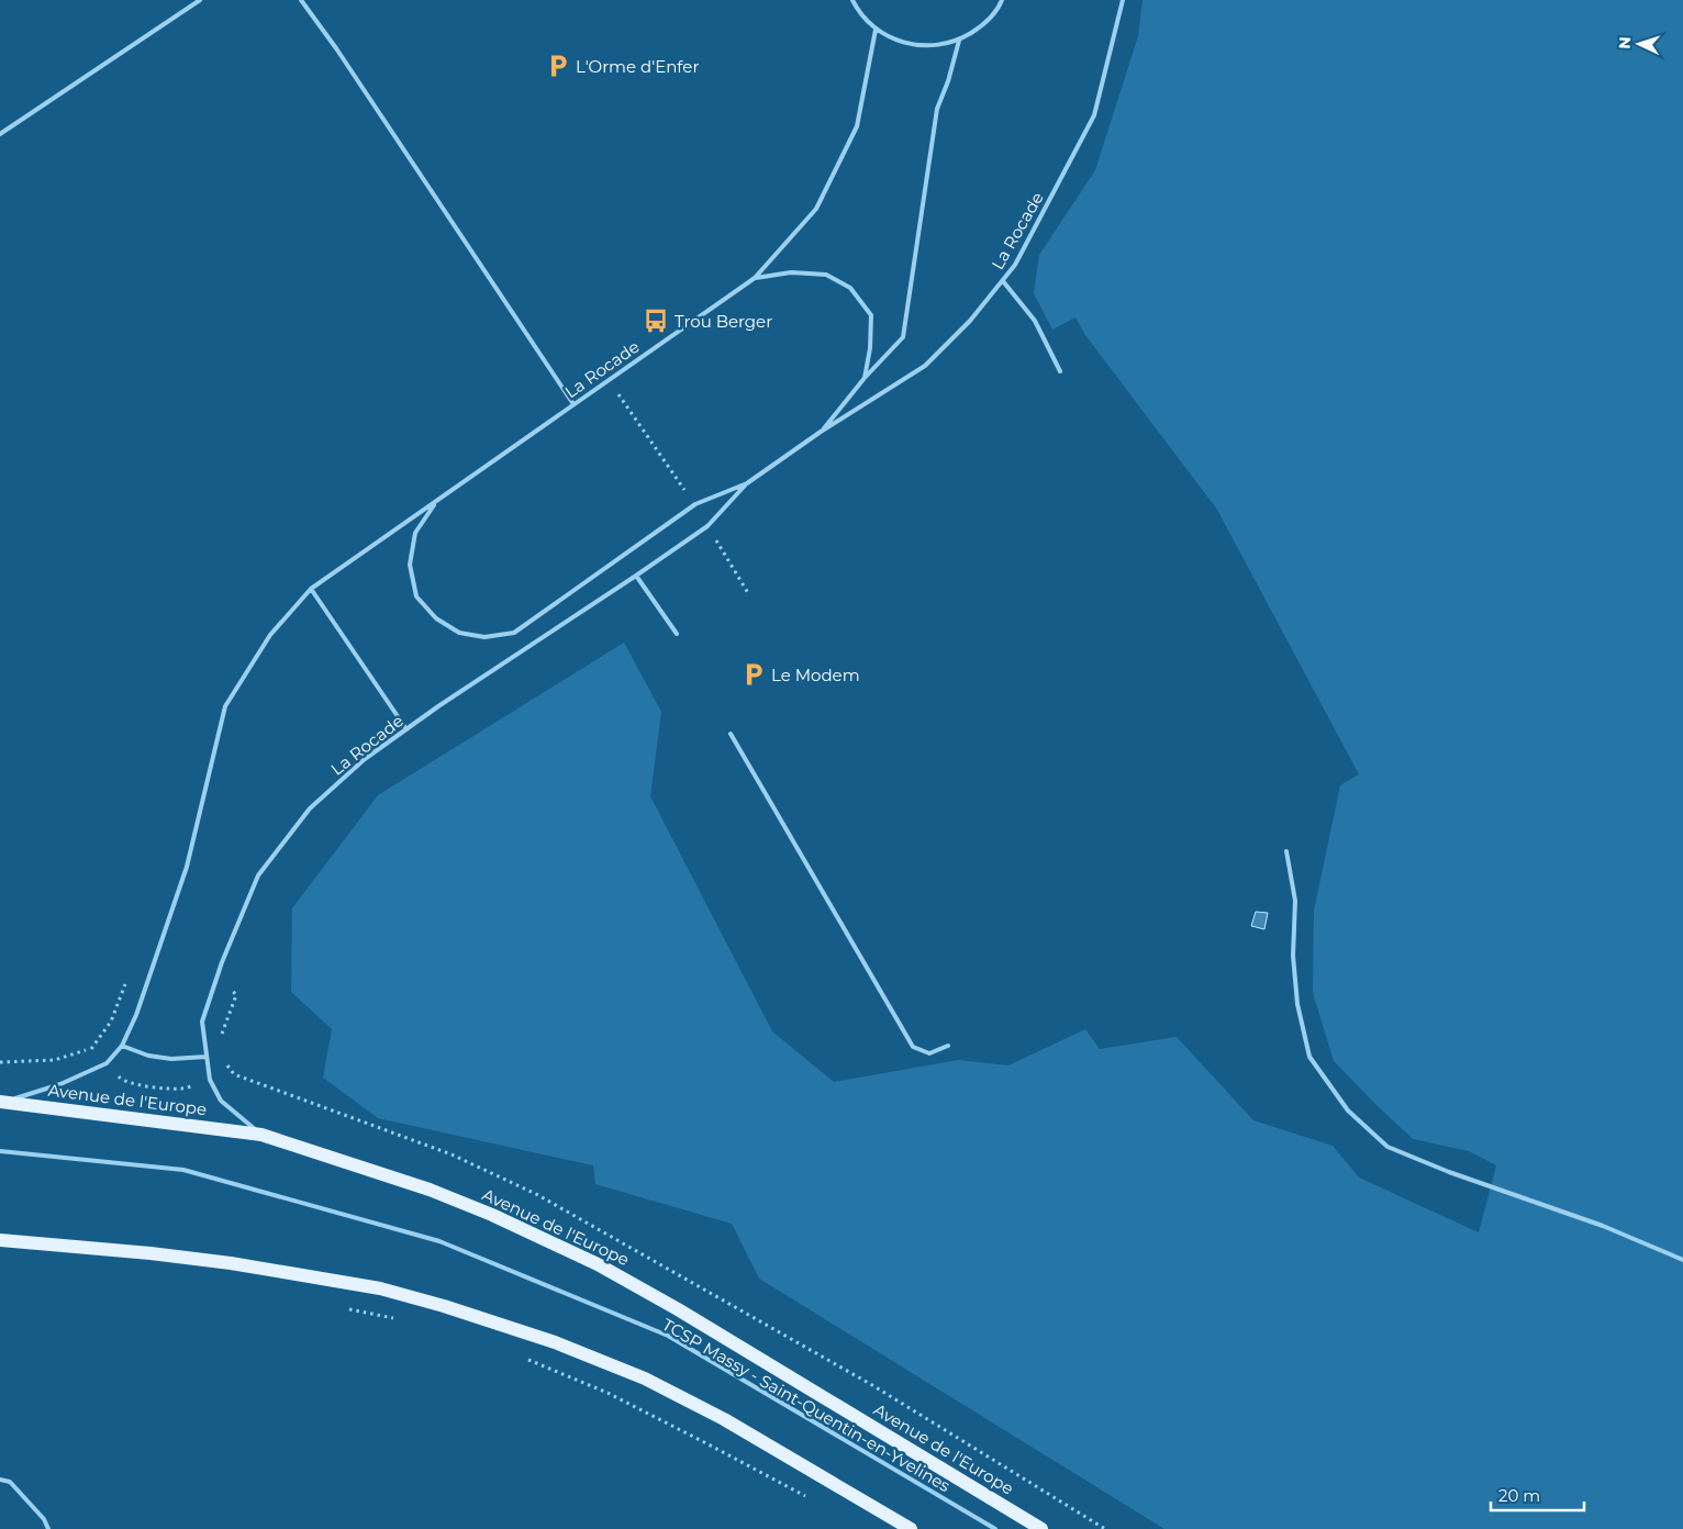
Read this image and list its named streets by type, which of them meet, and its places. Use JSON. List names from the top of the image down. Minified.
{"streets":{"main road":["Avenue de l'Europe"],"lane":["La Rocade","TCSP Massy - Saint-Quentin-en-Yvelines"]},"crossings":[["La Rocade","Avenue de l'Europe"]],"places":{"parking":["L'Orme d'Enfer","Le Modem"],"bus stop":["Trou Berger"]},"scale_bar":"20 m","north":"left"}
